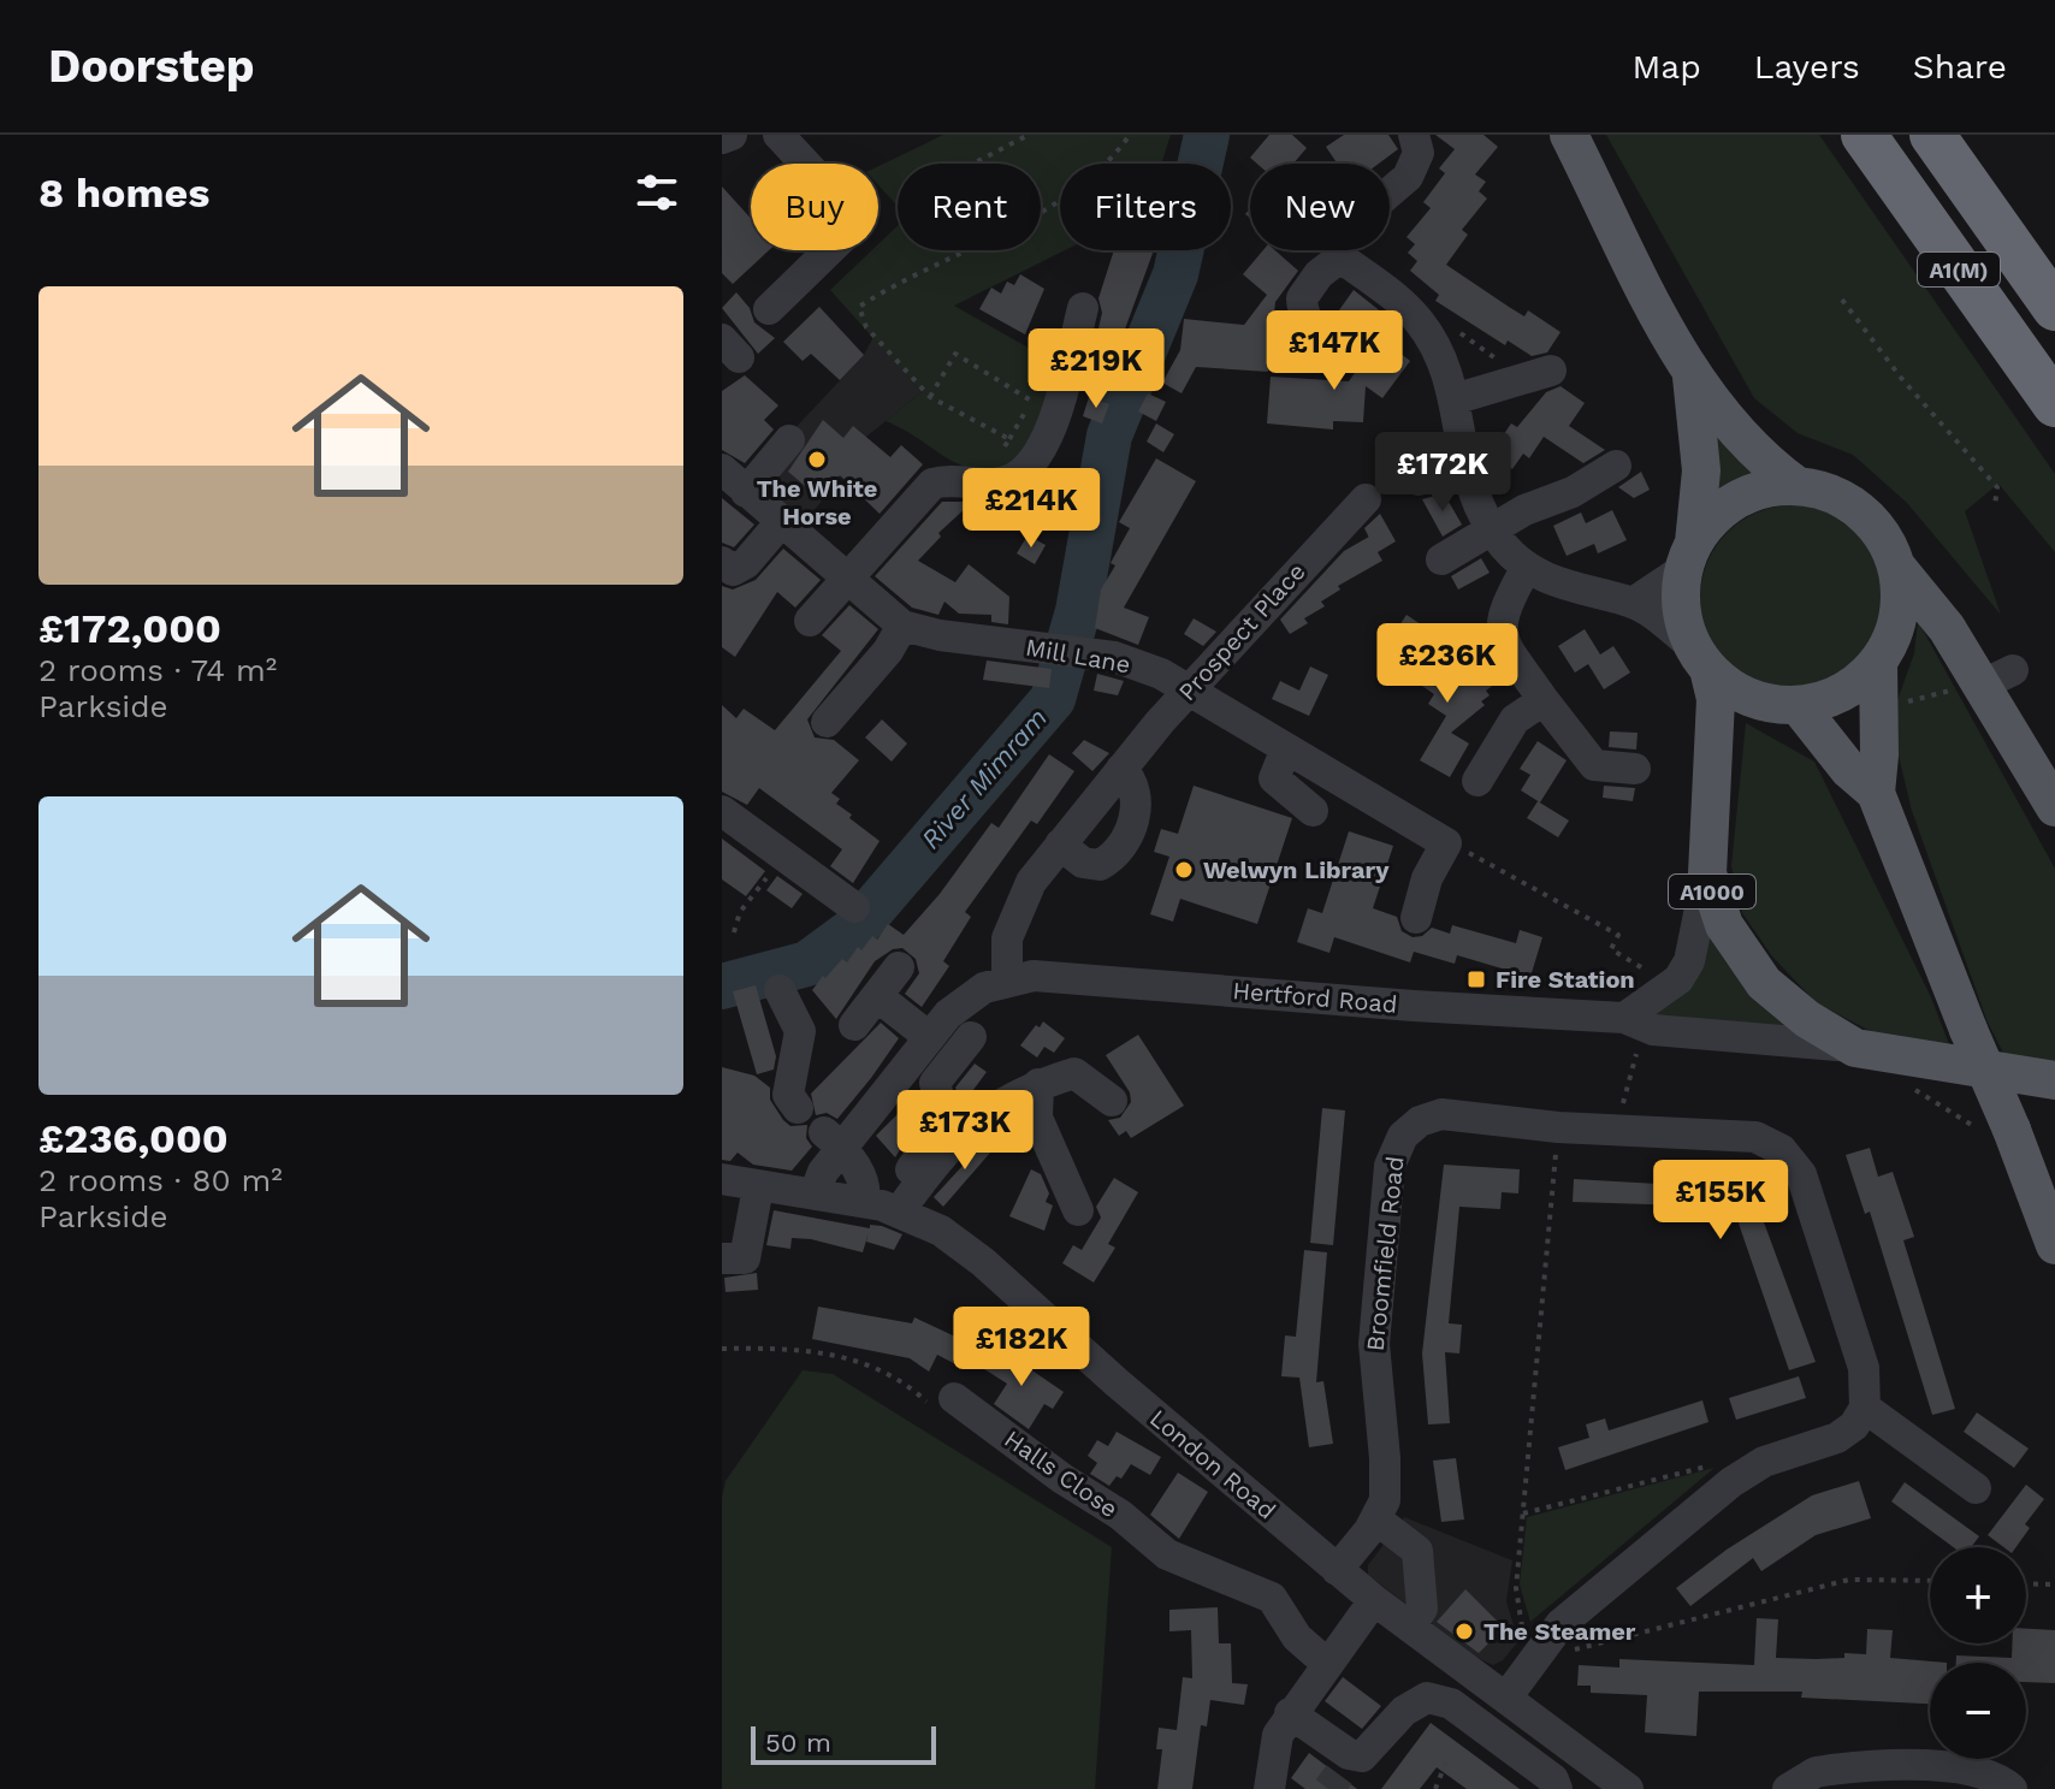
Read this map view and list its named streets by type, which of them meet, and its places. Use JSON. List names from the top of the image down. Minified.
{"streets":{"highway":["A1(M)"],"main road":["A1000"],"street":["Prospect Place","Mill Lane","Hertford Road","Broomfield Road","London Road","Halls Close"]},"crossings":[["Prospect Place","Mill Lane"],["Prospect Place","Hertford Road"],["A1000","Hertford Road"],["Broomfield Road","London Road"]],"water":["River Mimram"],"places":{"other":["The White Horse","Welwyn Library","The Steamer"],"transit":["Fire Station"]},"scale_bar":"50 m","page":{"header":"Doorstep","nav":["Map","Layers","Share"],"heading":"8 homes","chip":["Buy","Rent","Filters","New"],"list":[{"name":"£172,000","note":"2 rooms · 74 m² · Parkside"},{"name":"£236,000","note":"2 rooms · 80 m² · Parkside"}],"price":["£147K","£219K","£172K","£214K","£236K","£173K","£155K","£182K"],"map_buttons":["+","−"],"scale":"50 m"}}
